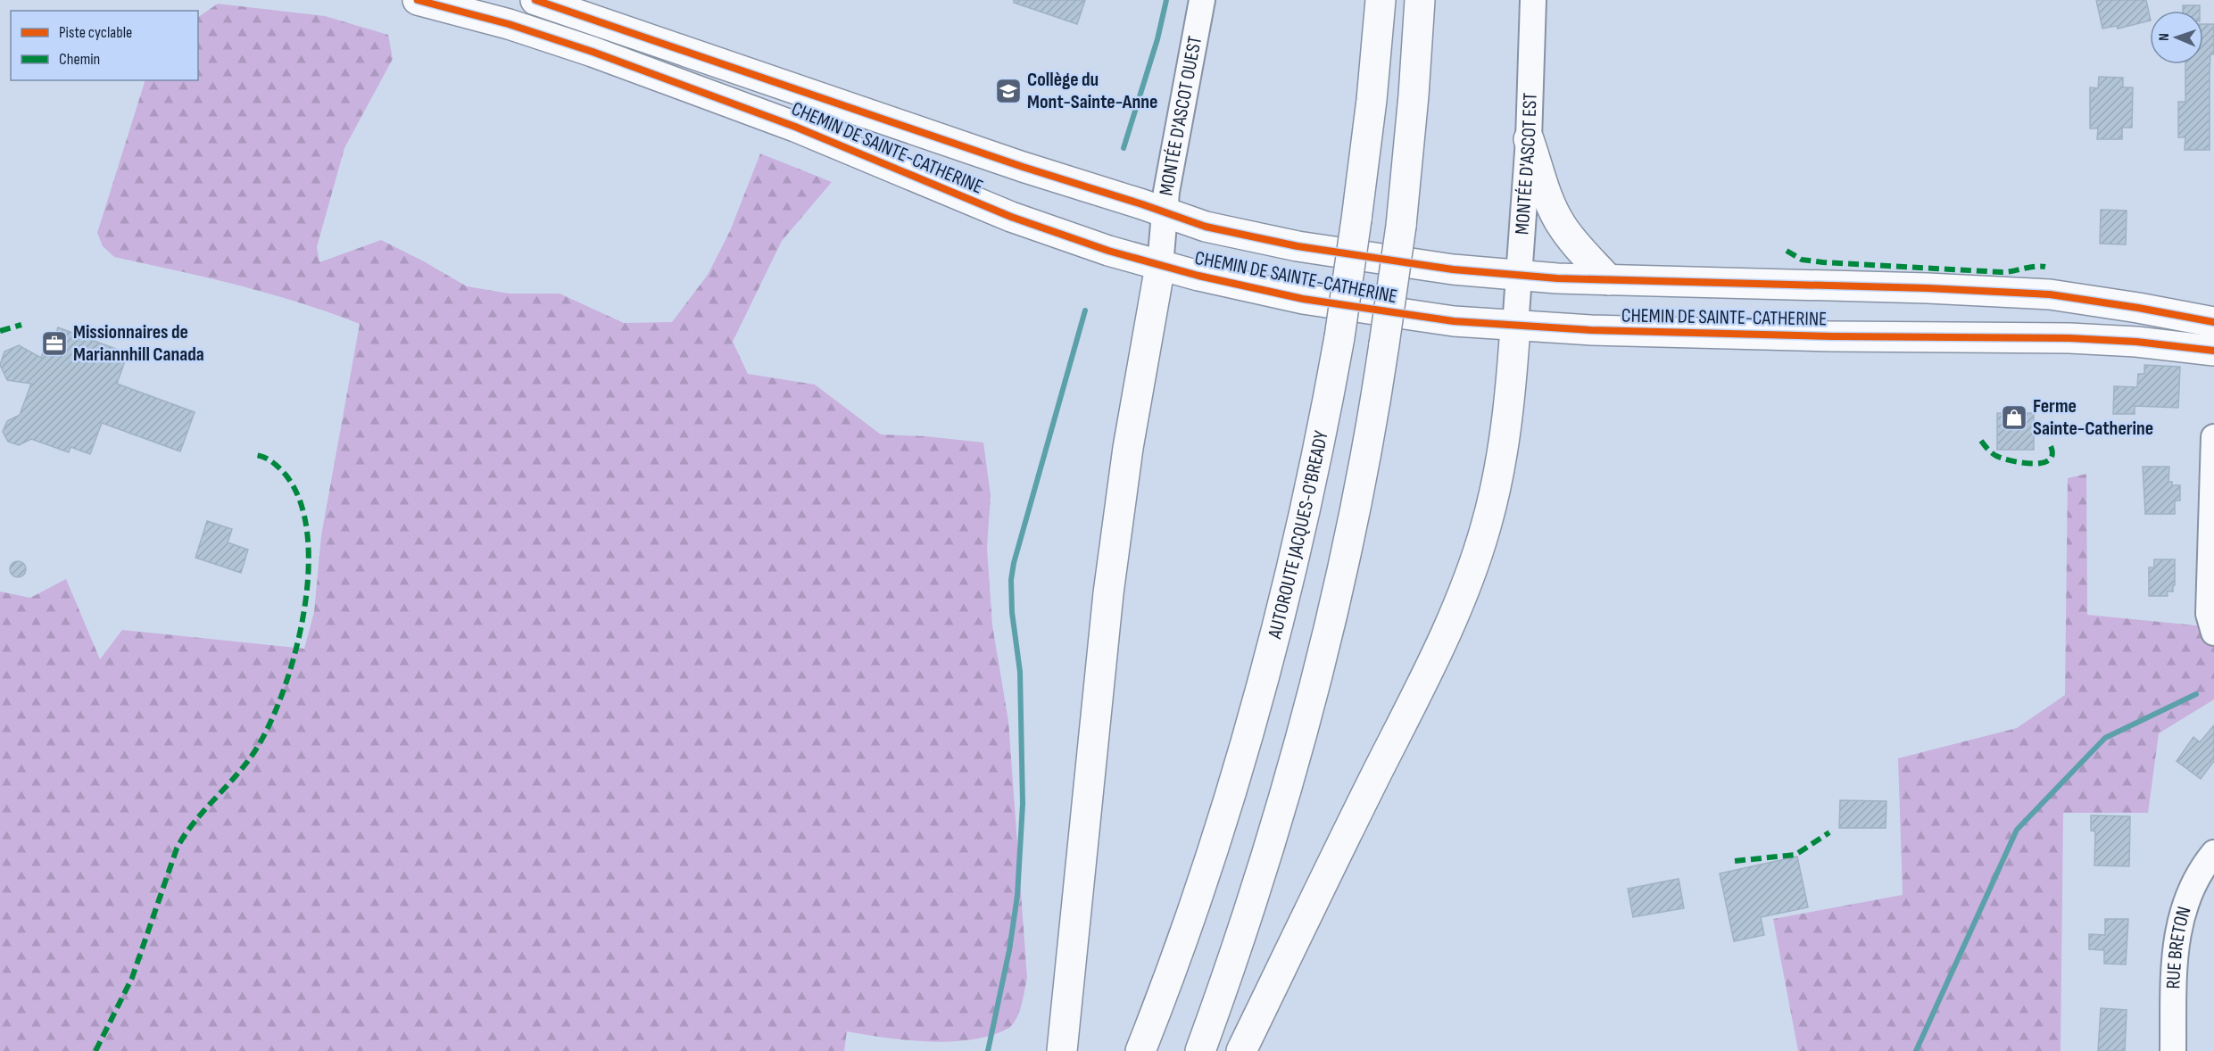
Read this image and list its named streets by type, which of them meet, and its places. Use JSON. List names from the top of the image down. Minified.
{"streets":{"main road":["CHEMIN DE SAINTE-CATHERINE","AUTOROUTE JACQUES-O'BREADY"],"street":["MONTÉE D'ASCOT OUEST","MONTÉE D'ASCOT EST","RUE BRETON"]},"crossings":[["MONTÉE D'ASCOT OUEST","CHEMIN DE SAINTE-CATHERINE"],["CHEMIN DE SAINTE-CATHERINE","MONTÉE D'ASCOT EST"]],"places":{"school or university":["Collège du Mont-Sainte-Anne"],"office":["Missionnaires de Mariannhill Canada"],"shop":["Ferme Sainte-Catherine"]},"legend":["Piste cyclable","Chemin"],"north":"left"}
